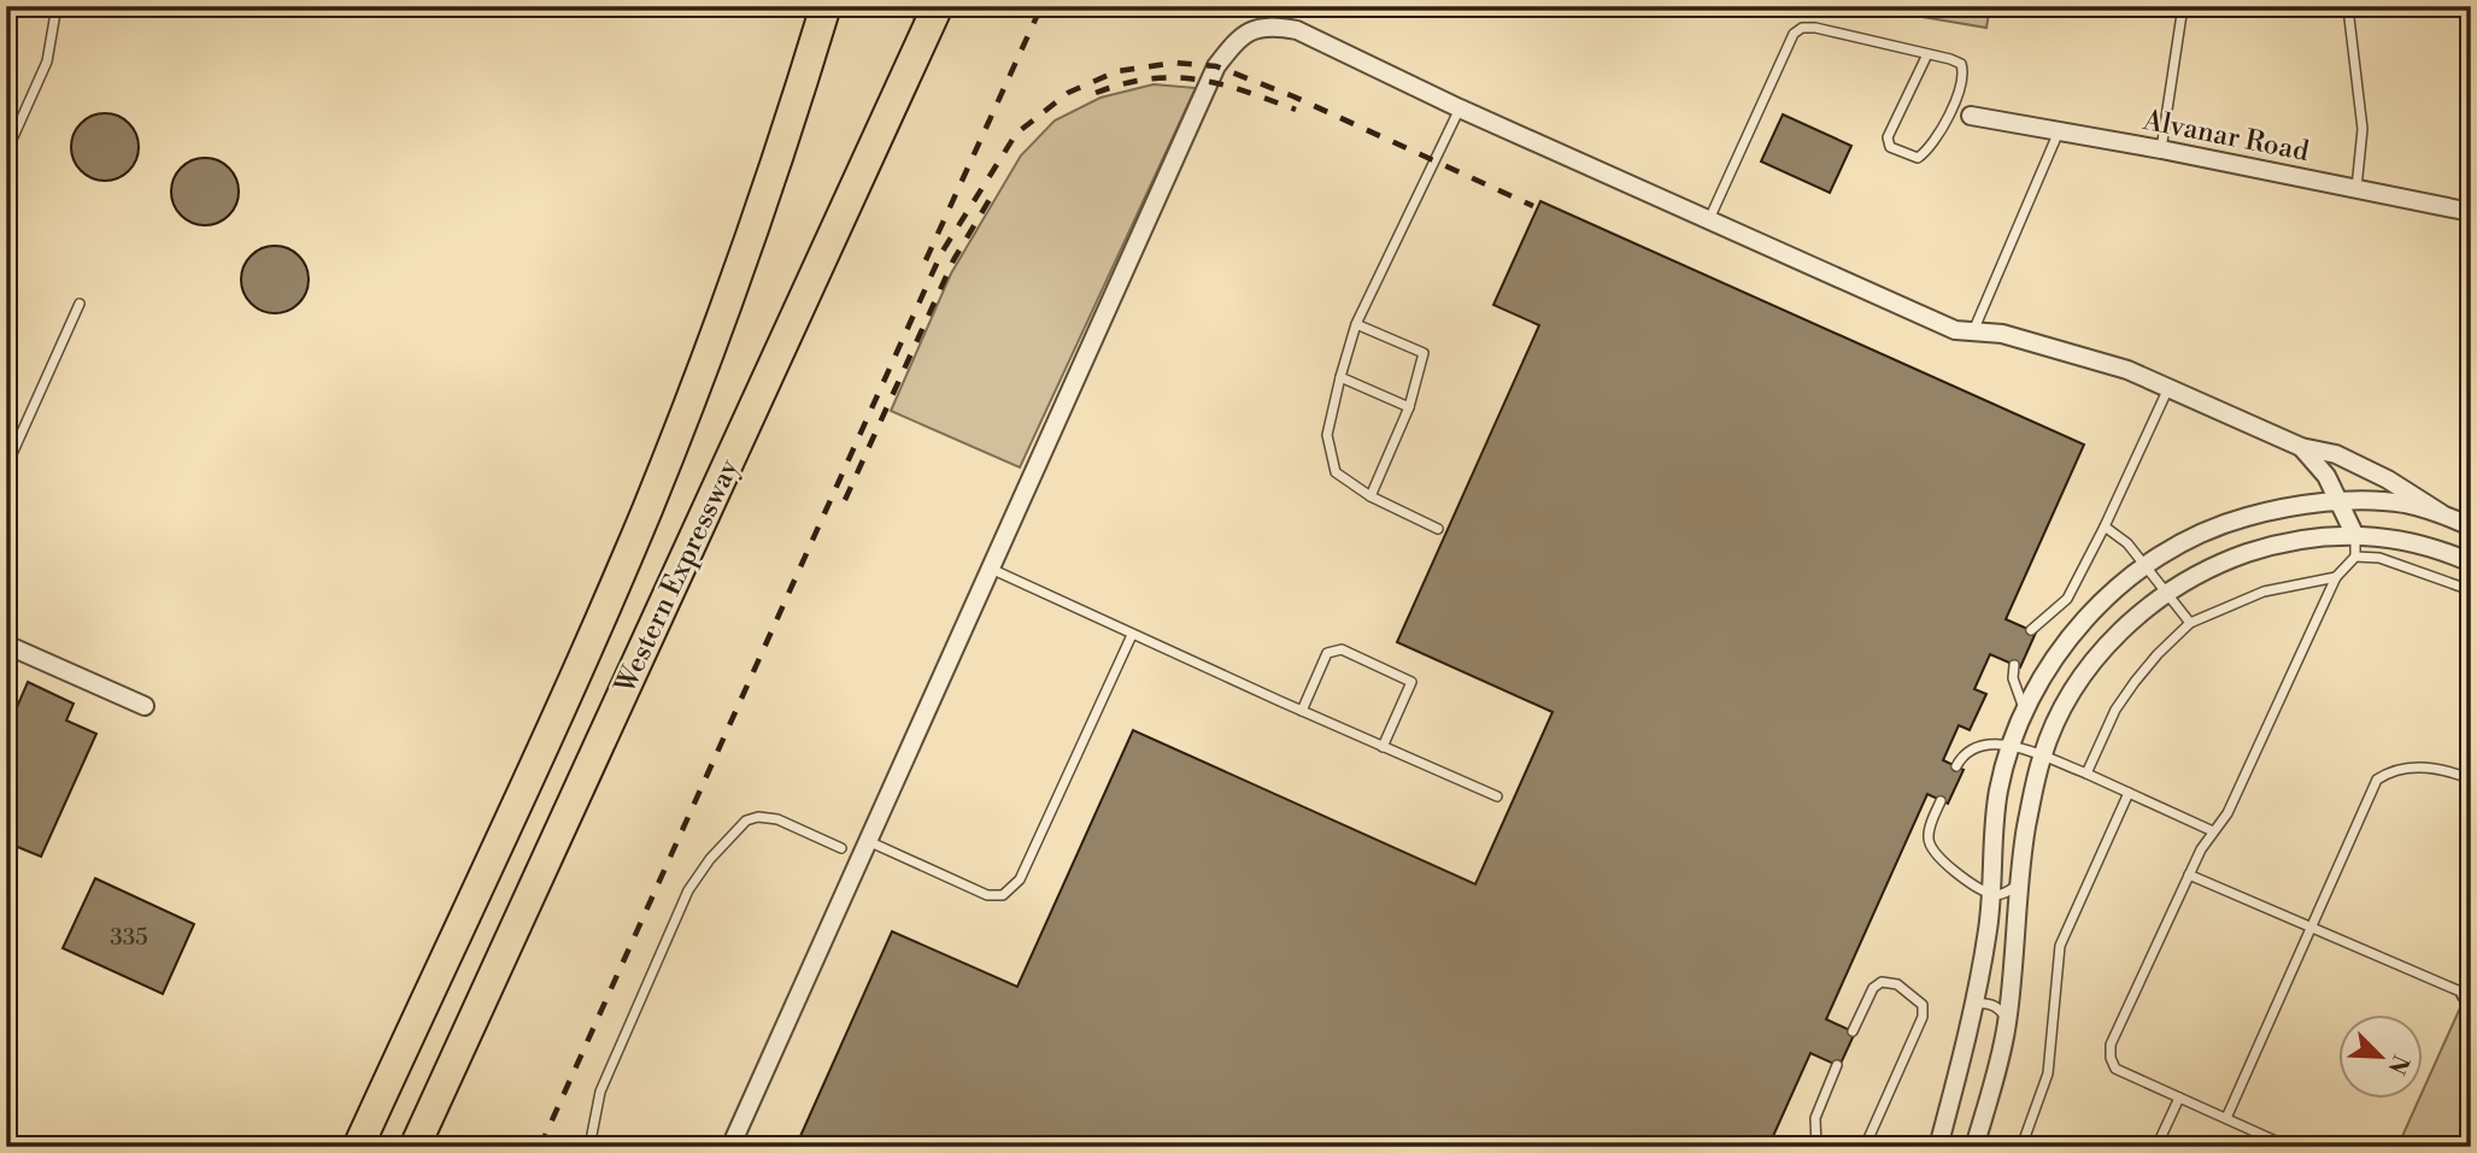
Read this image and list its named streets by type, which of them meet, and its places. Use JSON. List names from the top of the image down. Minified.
{"streets":{"highway":["Western Expressway"],"street":["Alvanar Road"]},"house_numbers":["335"],"north":"bottom right"}
